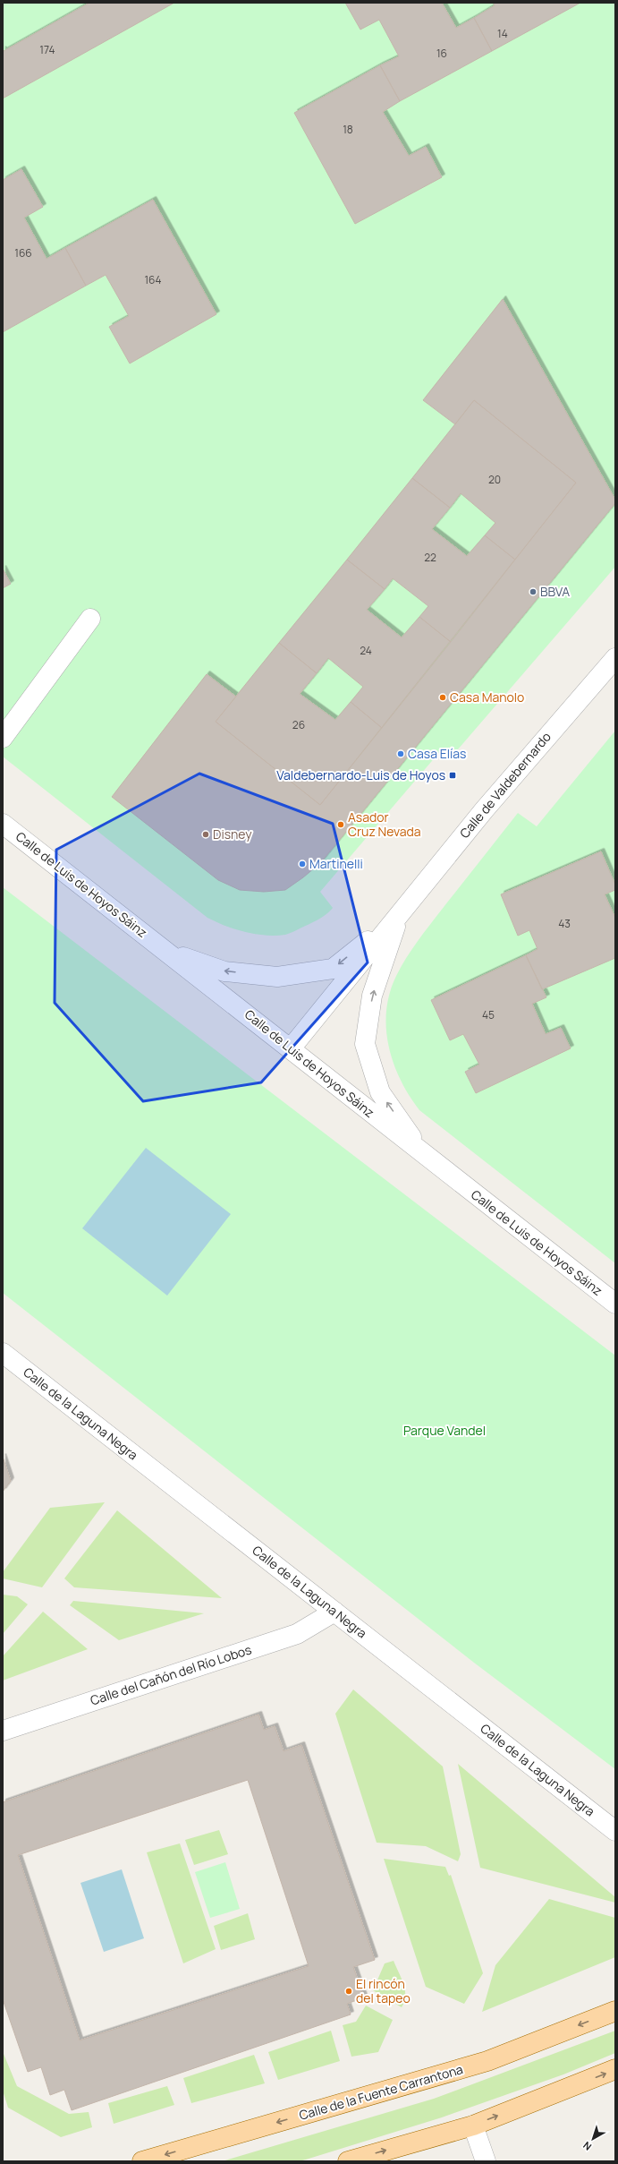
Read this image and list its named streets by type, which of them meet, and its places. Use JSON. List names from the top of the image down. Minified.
{"streets":{"main road":["Calle de la Fuente Carrantona"],"street":["Calle de Valdebernardo","Calle de Luis de Hoyos Sáinz","Calle de la Laguna Negra","Calle del Cañón del Río Lobos"]},"crossings":[["Calle de Valdebernardo","Calle de Luis de Hoyos Sáinz"],["Calle de la Laguna Negra","Calle del Cañón del Río Lobos"]],"parks":["Parque Vandel"],"places":{"other":["BBVA","Casa Manolo","Casa Elías","Asador Cruz Nevada","Disney","Martinelli","El rincón del tapeo"],"transit":["Valdebernardo-Luis de Hoyos"]},"house_numbers":["14","174","16","18","166","164","20","22","24","26","43","45"],"north":"bottom left"}
